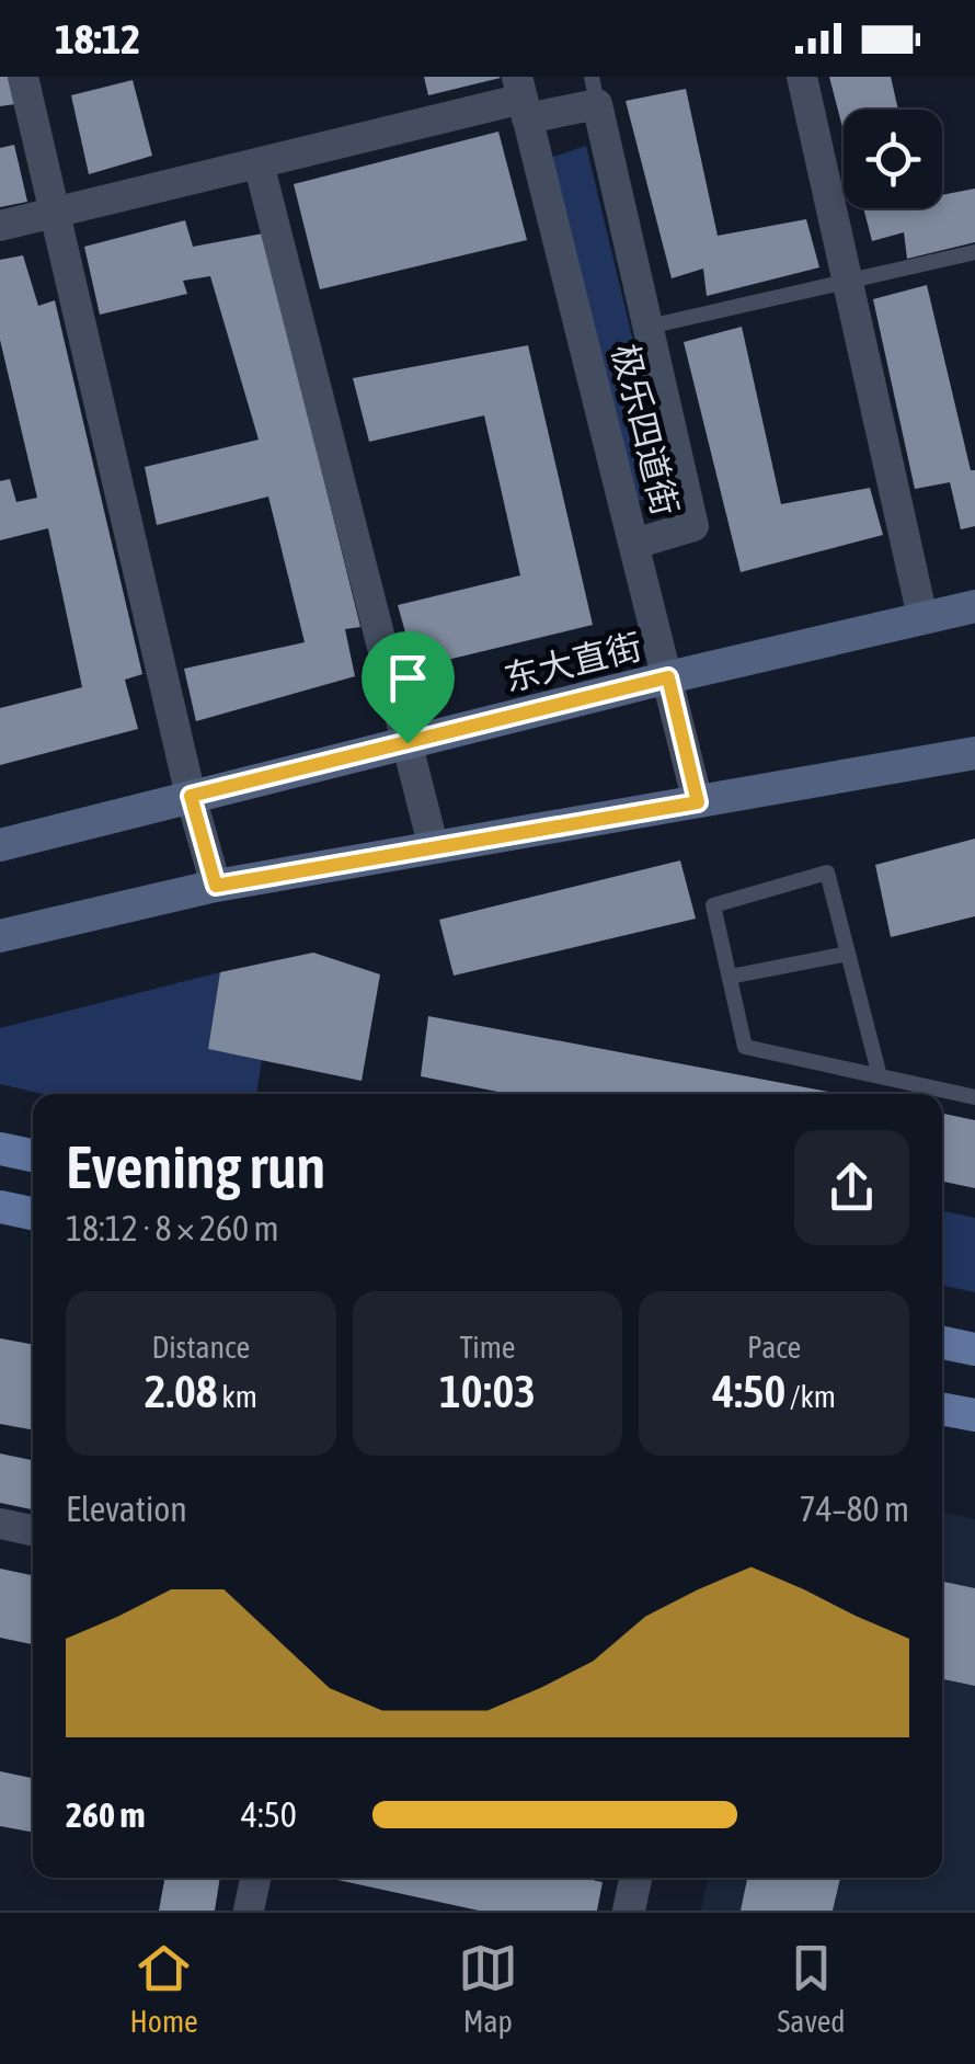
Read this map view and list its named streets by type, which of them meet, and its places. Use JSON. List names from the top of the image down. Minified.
{"streets":{"main road":["东大直街"],"street":["极乐四道街"]},"crossings":[["极乐四道街","东大直街"]],"page":{"status":"18:12","heading":["Evening run","18:12 · 8 × 260 m"],"stats":[["Distance","2.08 km"],["Time","10:03"],["Pace","4:50 /km"]],"chart":["Elevation","74–80 m"],"list":[{"name":"260 m","note":"4:50"}],"tabs":["Home","Map","Saved"]}}
